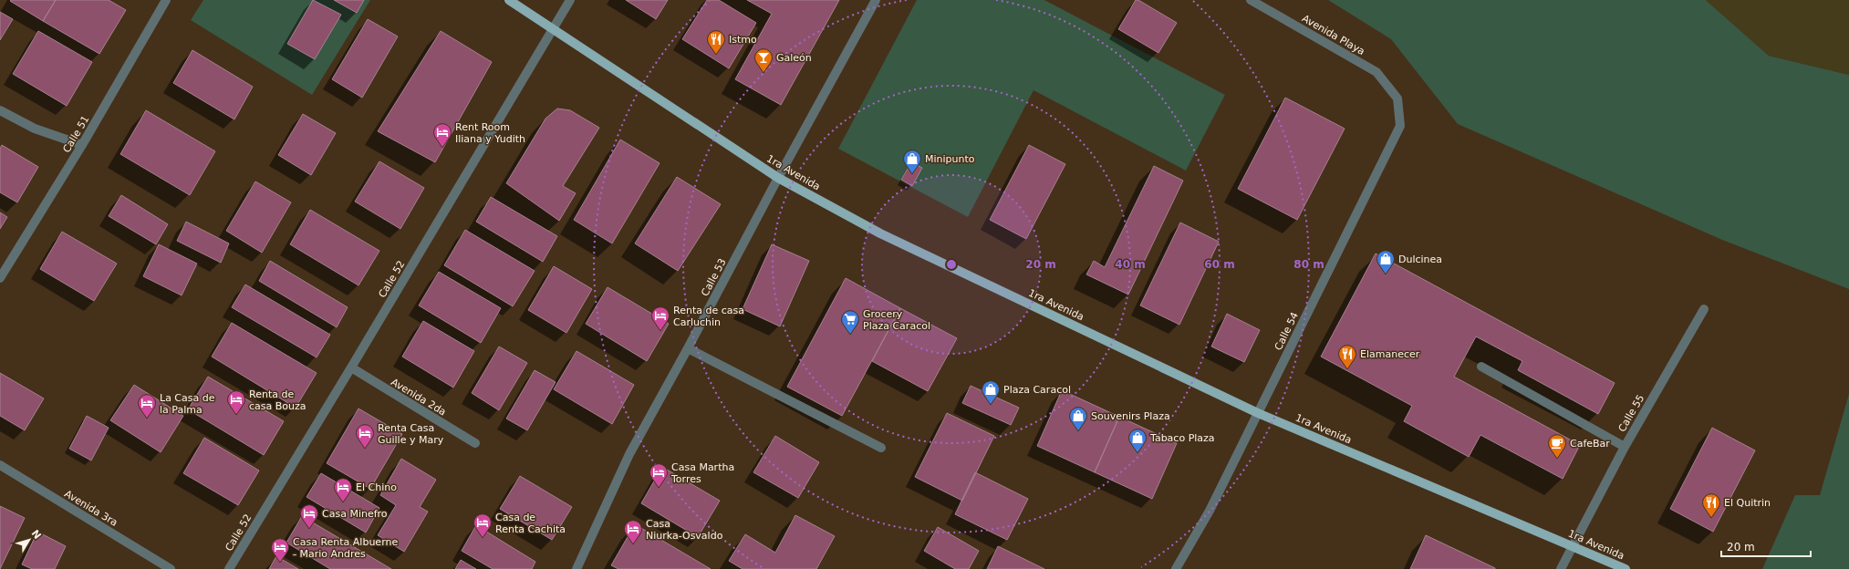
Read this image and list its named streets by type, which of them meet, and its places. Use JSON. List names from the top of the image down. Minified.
{"streets":{"main road":["1ra Avenida"],"street":["Avenida Playa","Calle 51","Calle 53","Calle 52","Calle 54","Avenida 2da","Calle 55","Avenida 3ra"]},"crossings":[["Avenida Playa","Calle 54"],["1ra Avenida","Calle 53"],["1ra Avenida","Calle 52"],["1ra Avenida","Calle 54"],["1ra Avenida","Calle 55"],["Calle 52","Avenida 2da"]],"places":{"restaurant":["Istmo","Elamanecer","El Quitrin"],"bar":["Galeón"],"hotel":["Rent Room Iliana y Yudith","Renta de casa Carluchin","Renta de casa Bouza","La Casa de la Palma","Renta Casa Guille y Mary","Casa Martha Torres","El Chino","Casa Minefro","Casa de Renta Cachita","Casa Niurka-Osvaldo","Casa Renta Albuerne - Mario Andres"],"shop":["Minipunto","Dulcinea","Plaza Caracol","Souvenirs Plaza","Tabaco Plaza"],"supermarket":["Grocery Plaza Caracol"],"cafe":["CafeBar"]},"scale_bar":"20 m","north":"top right","rings":["20 m","40 m","60 m","80 m"]}
